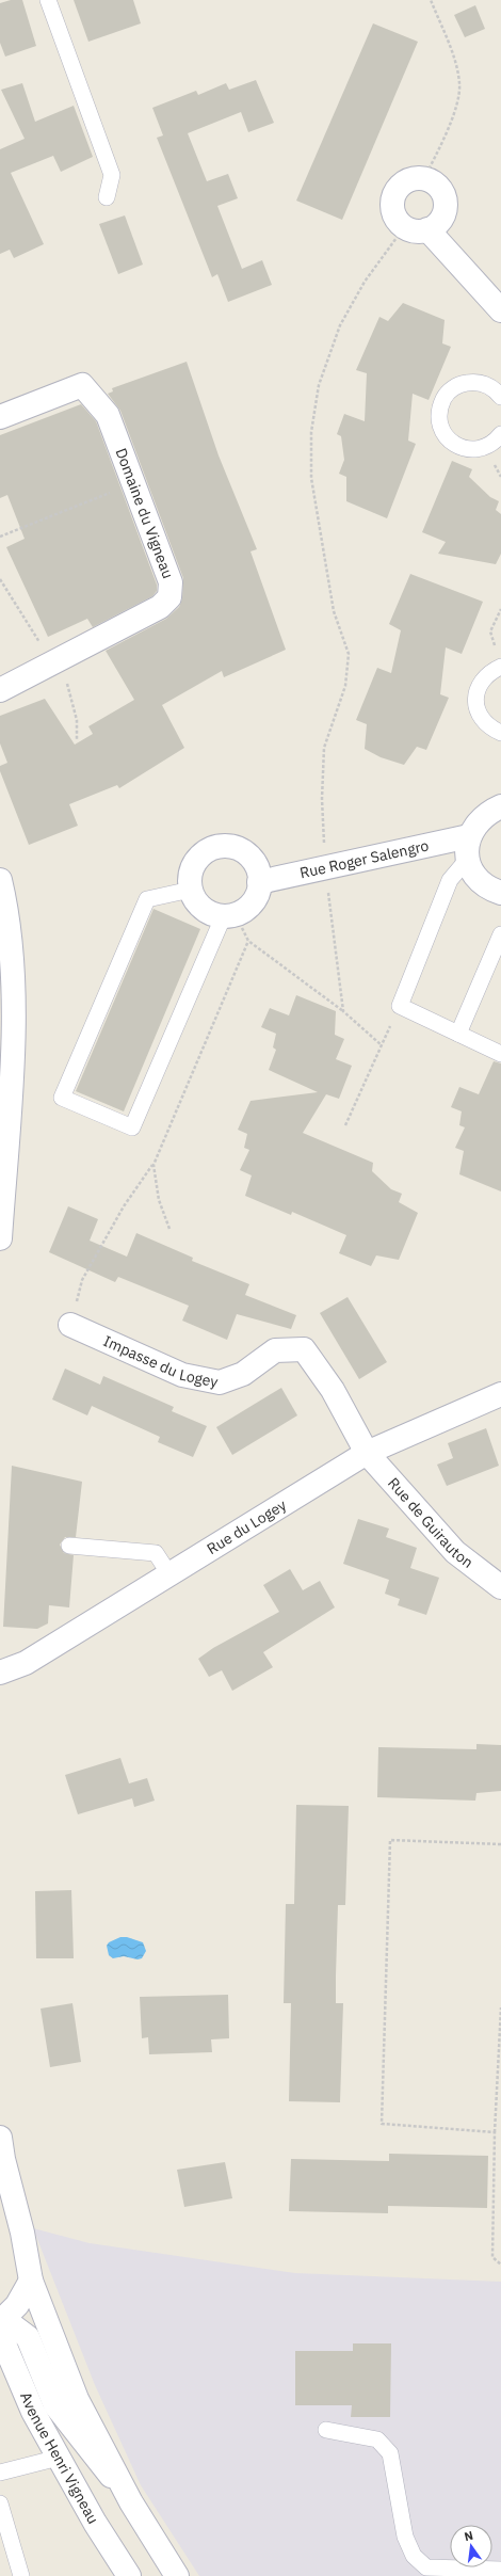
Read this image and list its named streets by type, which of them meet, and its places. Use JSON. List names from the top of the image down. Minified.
{"streets":{"street":["Domaine du Vigneau","Rue Roger Salengro","Impasse du Logey","Rue de Guirauton","Rue du Logey","Avenue Henri Vigneau"]},"crossings":[["Impasse du Logey","Rue de Guirauton"],["Impasse du Logey","Rue du Logey"],["Rue de Guirauton","Rue du Logey"]],"north":"top"}
